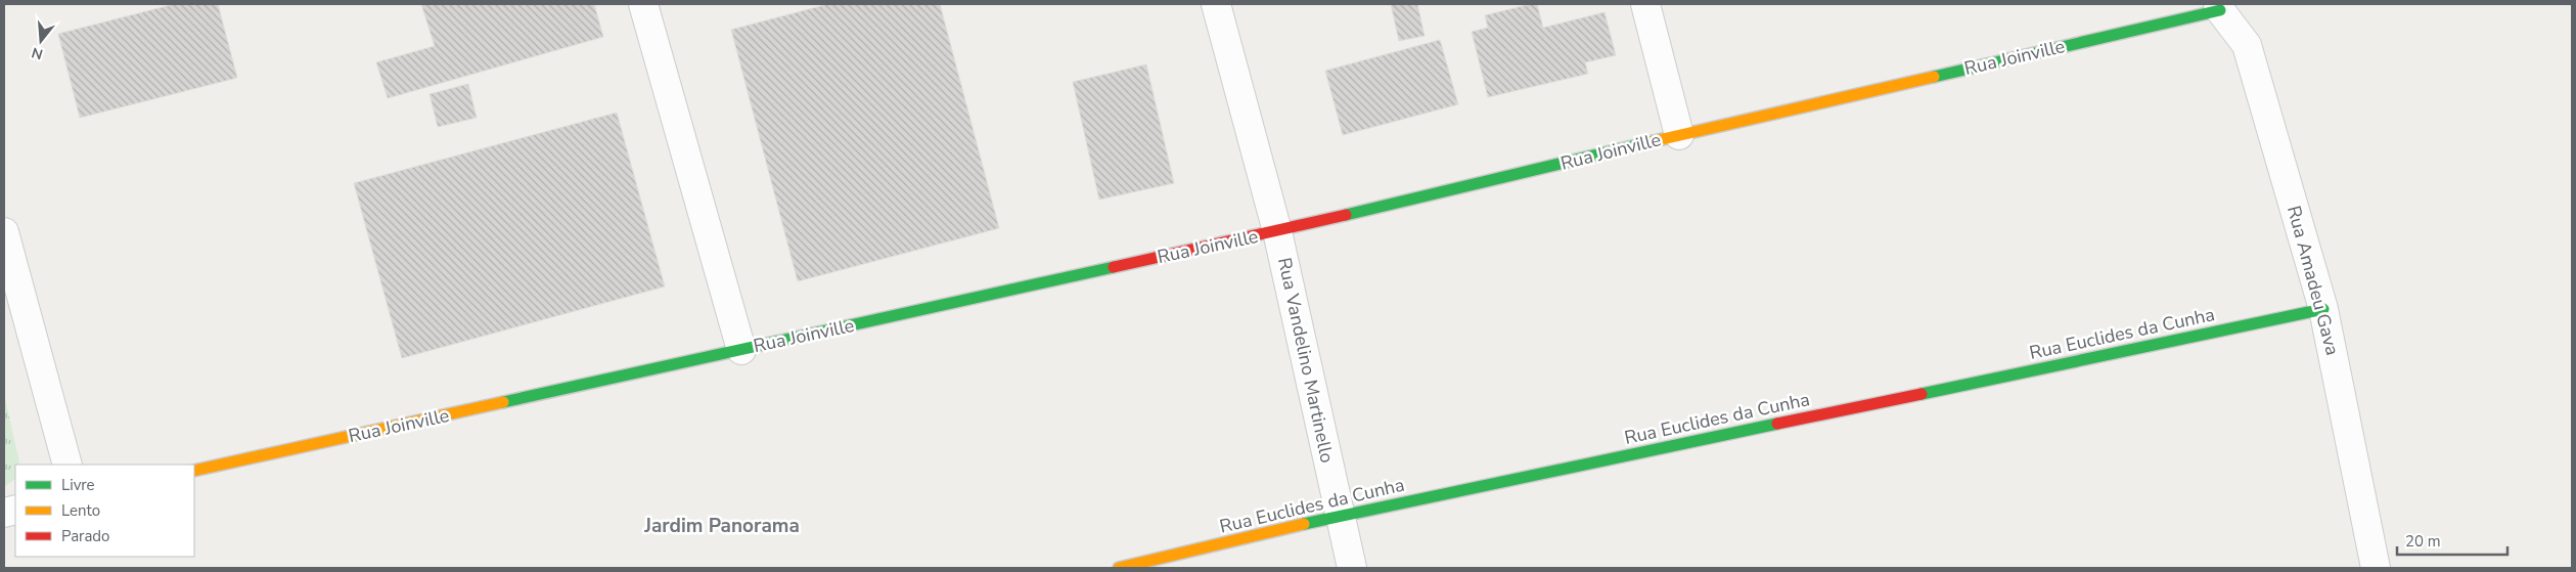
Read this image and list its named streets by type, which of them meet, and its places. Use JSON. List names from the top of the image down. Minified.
{"streets":{"street":["Rua Joinville","Rua Amadeu Gava","Rua Euclides da Cunha","Rua Vandelino Martinello"]},"crossings":[["Rua Joinville","Rua Amadeu Gava"],["Rua Joinville","Rua Vandelino Martinello"],["Rua Amadeu Gava","Rua Euclides da Cunha"],["Rua Euclides da Cunha","Rua Vandelino Martinello"]],"districts":["Jardim Panorama"],"legend":["Livre","Lento","Parado"],"scale_bar":"20 m","north":"bottom"}
